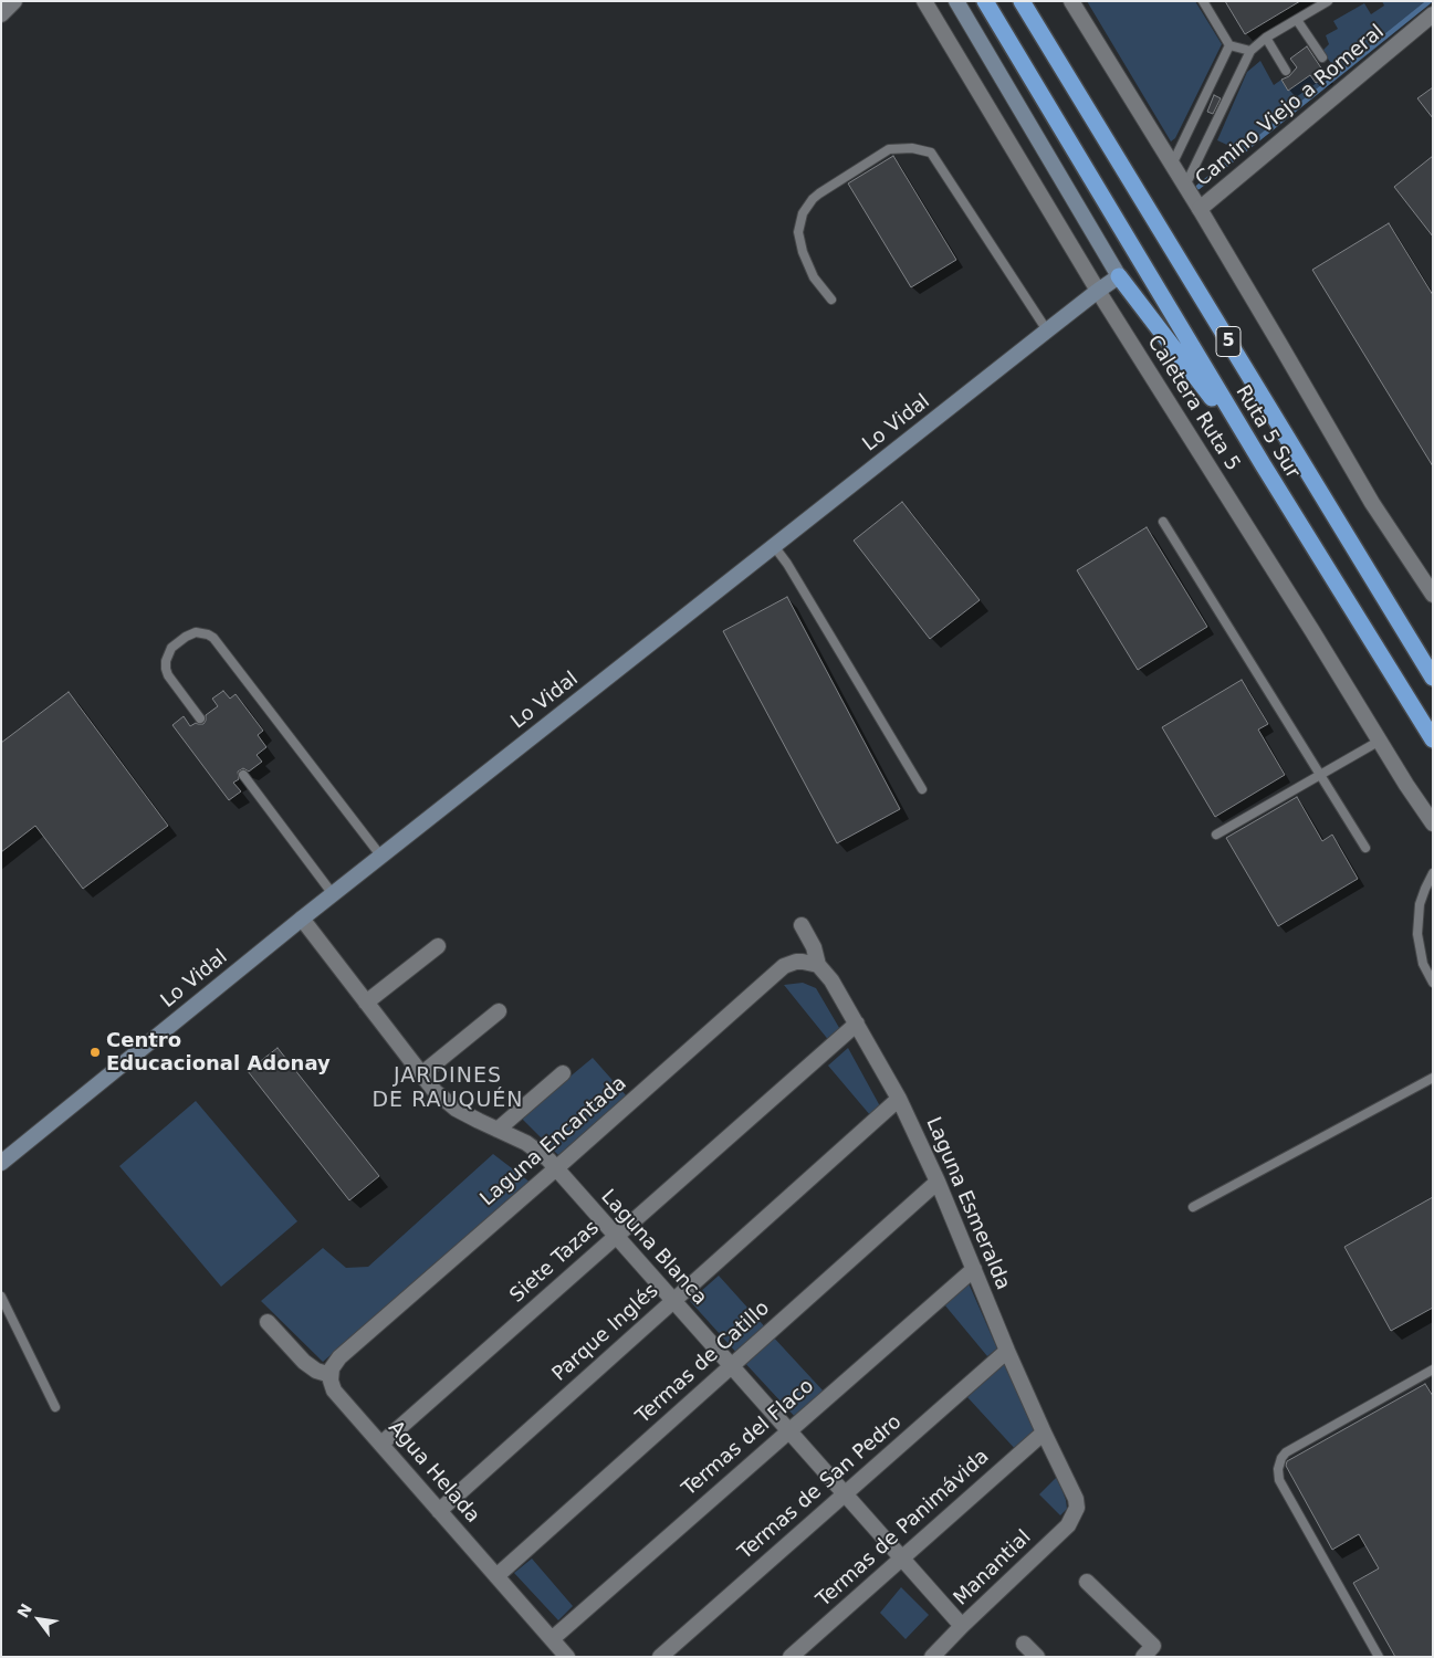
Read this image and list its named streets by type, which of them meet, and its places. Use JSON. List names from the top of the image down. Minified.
{"streets":{"highway":["5","Ruta 5 Sur"],"main road":["Lo Vidal"],"street":["Camino Viejo a Romeral","Caletera Ruta 5","Laguna Encantada","Laguna Esmeralda","Laguna Blanca","Siete Tazas","Parque Inglés","Termas de Catillo","Termas del Flaco","Agua Helada","Termas de San Pedro","Termas de Panimávida","Manantial"]},"crossings":[["Caletera Ruta 5","Lo Vidal"],["Lo Vidal","Laguna Blanca"],["Laguna Encantada","Laguna Esmeralda"],["Laguna Encantada","Laguna Blanca"],["Laguna Encantada","Agua Helada"],["Laguna Esmeralda","Siete Tazas"],["Laguna Esmeralda","Parque Inglés"],["Laguna Esmeralda","Termas de Catillo"],["Laguna Esmeralda","Termas del Flaco"],["Laguna Esmeralda","Termas de San Pedro"],["Laguna Esmeralda","Termas de Panimávida"],["Laguna Esmeralda","Manantial"],["Laguna Blanca","Siete Tazas"],["Laguna Blanca","Parque Inglés"],["Laguna Blanca","Termas de Catillo"],["Laguna Blanca","Termas del Flaco"],["Laguna Blanca","Termas de San Pedro"],["Laguna Blanca","Termas de Panimávida"],["Laguna Blanca","Manantial"],["Siete Tazas","Agua Helada"],["Parque Inglés","Agua Helada"],["Termas de Catillo","Agua Helada"],["Termas del Flaco","Agua Helada"]],"districts":["JARDINES DE RAUQUÉN"],"places":["Centro Educacional Adonay"],"north":"top left"}
